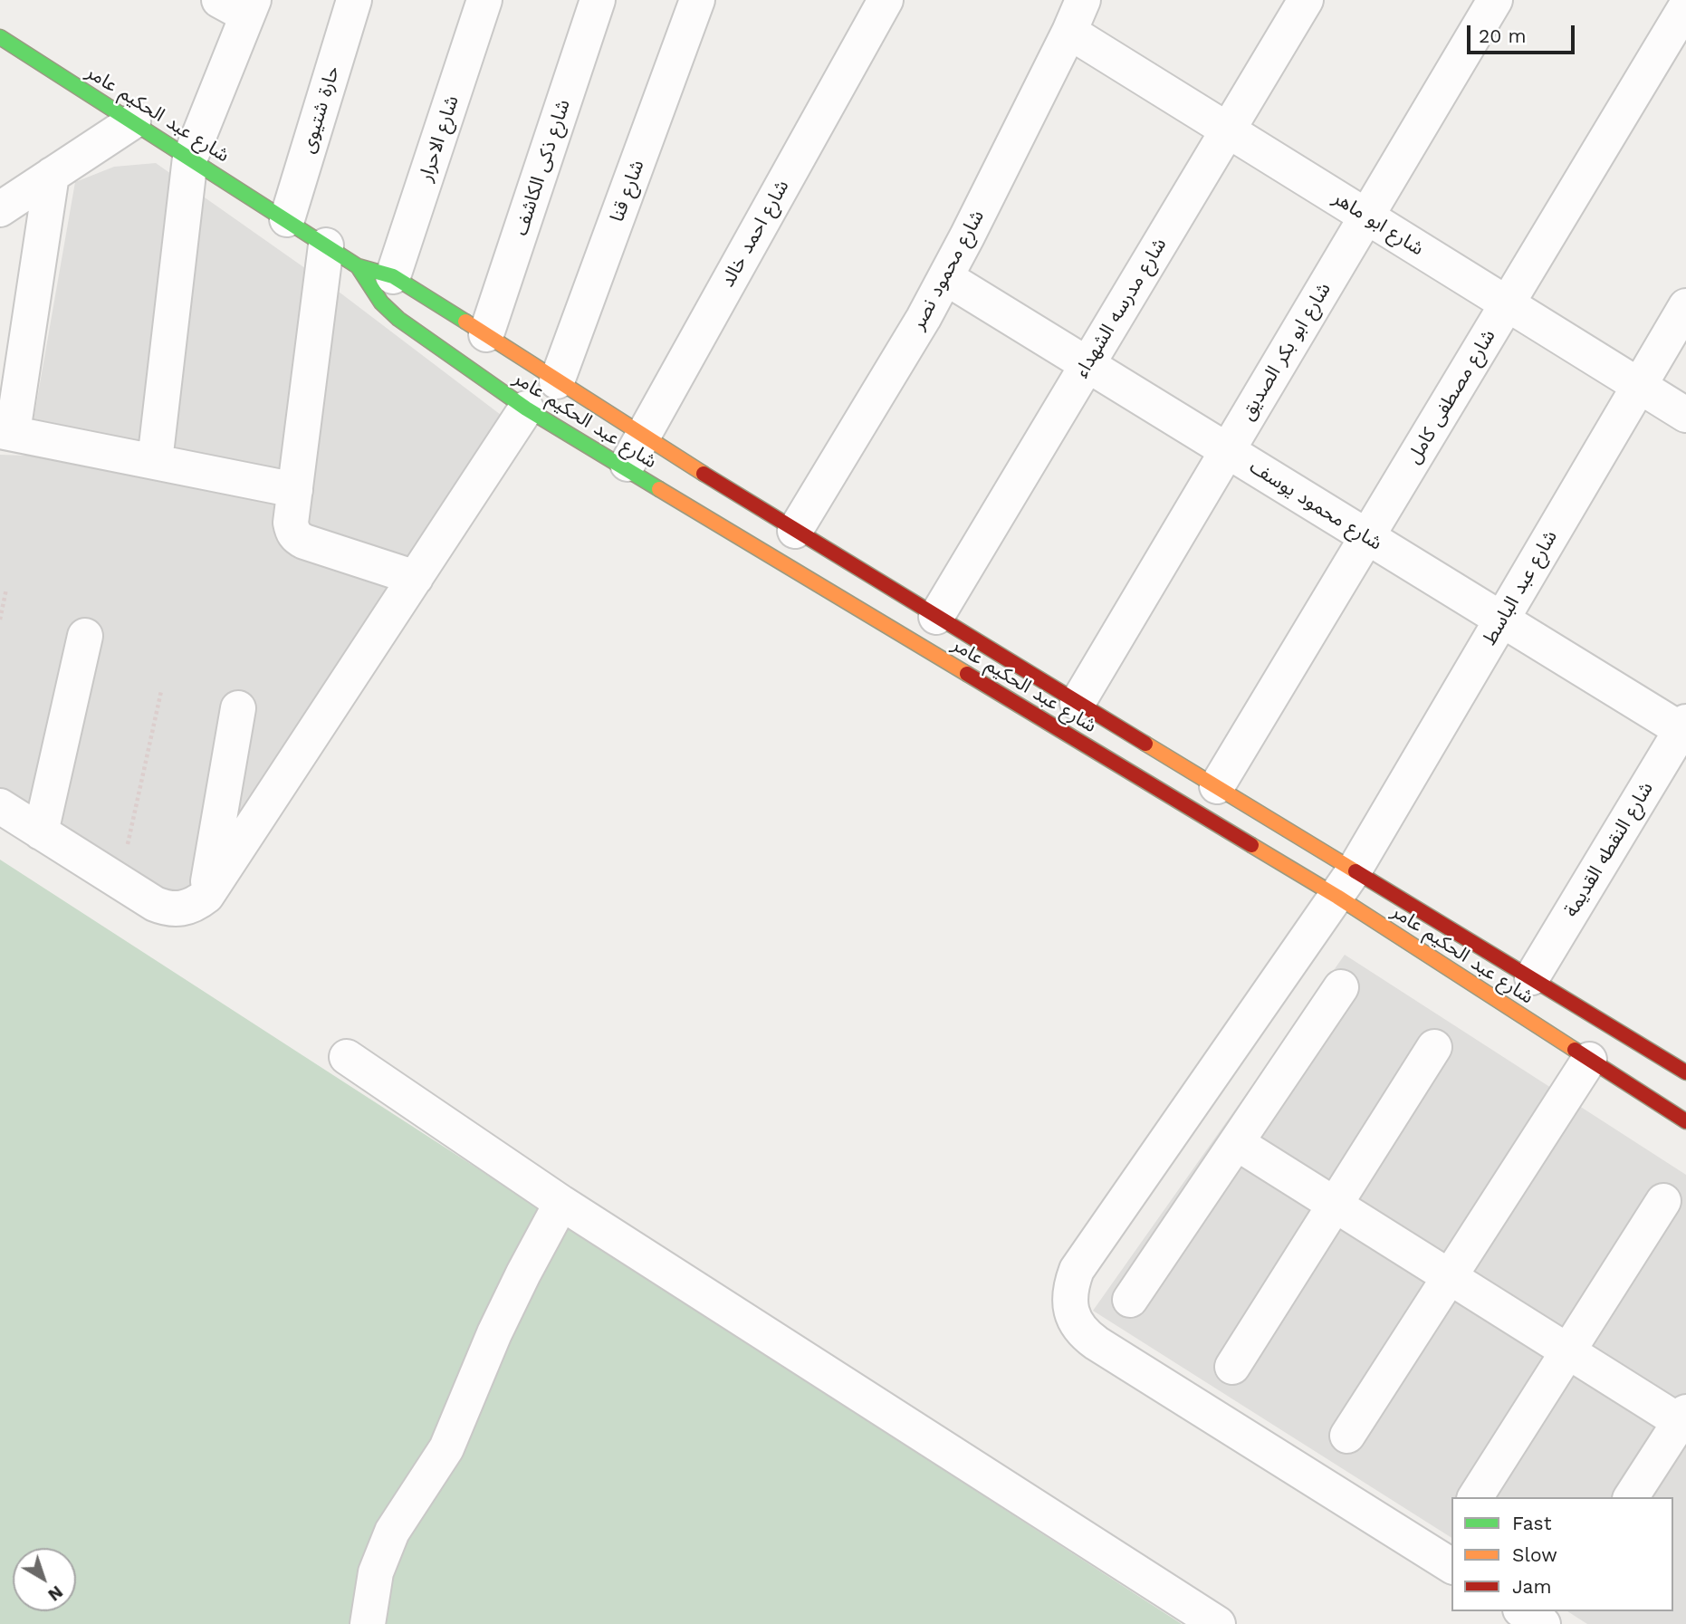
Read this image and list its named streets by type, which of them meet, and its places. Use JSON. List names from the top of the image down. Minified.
{"streets":{"street":["حارة شتيوى","شارع عبد الحكيم عامر","شارع الاحرار","شارع ذكى الكاشف","شارع قنا","شارع ابو ماهر","شارع احمد خالد","شارع محمود نصر","شارع مدرسه الشهداء","شارع ابو بكر الصديق","شارع مصطفى كامل","شارع محمود يوسف","شارع عبد الباسط","شارع النقطه القديمة"]},"crossings":[["حارة شتيوى","شارع عبد الحكيم عامر"],["شارع عبد الحكيم عامر","شارع الاحرار"],["شارع عبد الحكيم عامر","شارع ذكى الكاشف"],["شارع عبد الحكيم عامر","شارع قنا"],["شارع عبد الحكيم عامر","شارع احمد خالد"],["شارع عبد الحكيم عامر","شارع محمود نصر"],["شارع عبد الحكيم عامر","شارع مدرسه الشهداء"],["شارع عبد الحكيم عامر","شارع ابو بكر الصديق"],["شارع عبد الحكيم عامر","شارع مصطفى كامل"],["شارع عبد الحكيم عامر","شارع عبد الباسط"],["شارع عبد الحكيم عامر","شارع النقطه القديمة"],["شارع ابو ماهر","شارع محمود نصر"],["شارع ابو ماهر","شارع مدرسه الشهداء"],["شارع ابو ماهر","شارع ابو بكر الصديق"],["شارع ابو ماهر","شارع مصطفى كامل"],["شارع ابو ماهر","شارع عبد الباسط"],["شارع محمود نصر","شارع محمود يوسف"],["شارع مدرسه الشهداء","شارع محمود يوسف"],["شارع ابو بكر الصديق","شارع محمود يوسف"],["شارع مصطفى كامل","شارع محمود يوسف"],["شارع محمود يوسف","شارع عبد الباسط"],["شارع محمود يوسف","شارع النقطه القديمة"]],"legend":["Fast","Slow","Jam"],"scale_bar":"20 m","north":"bottom right"}
